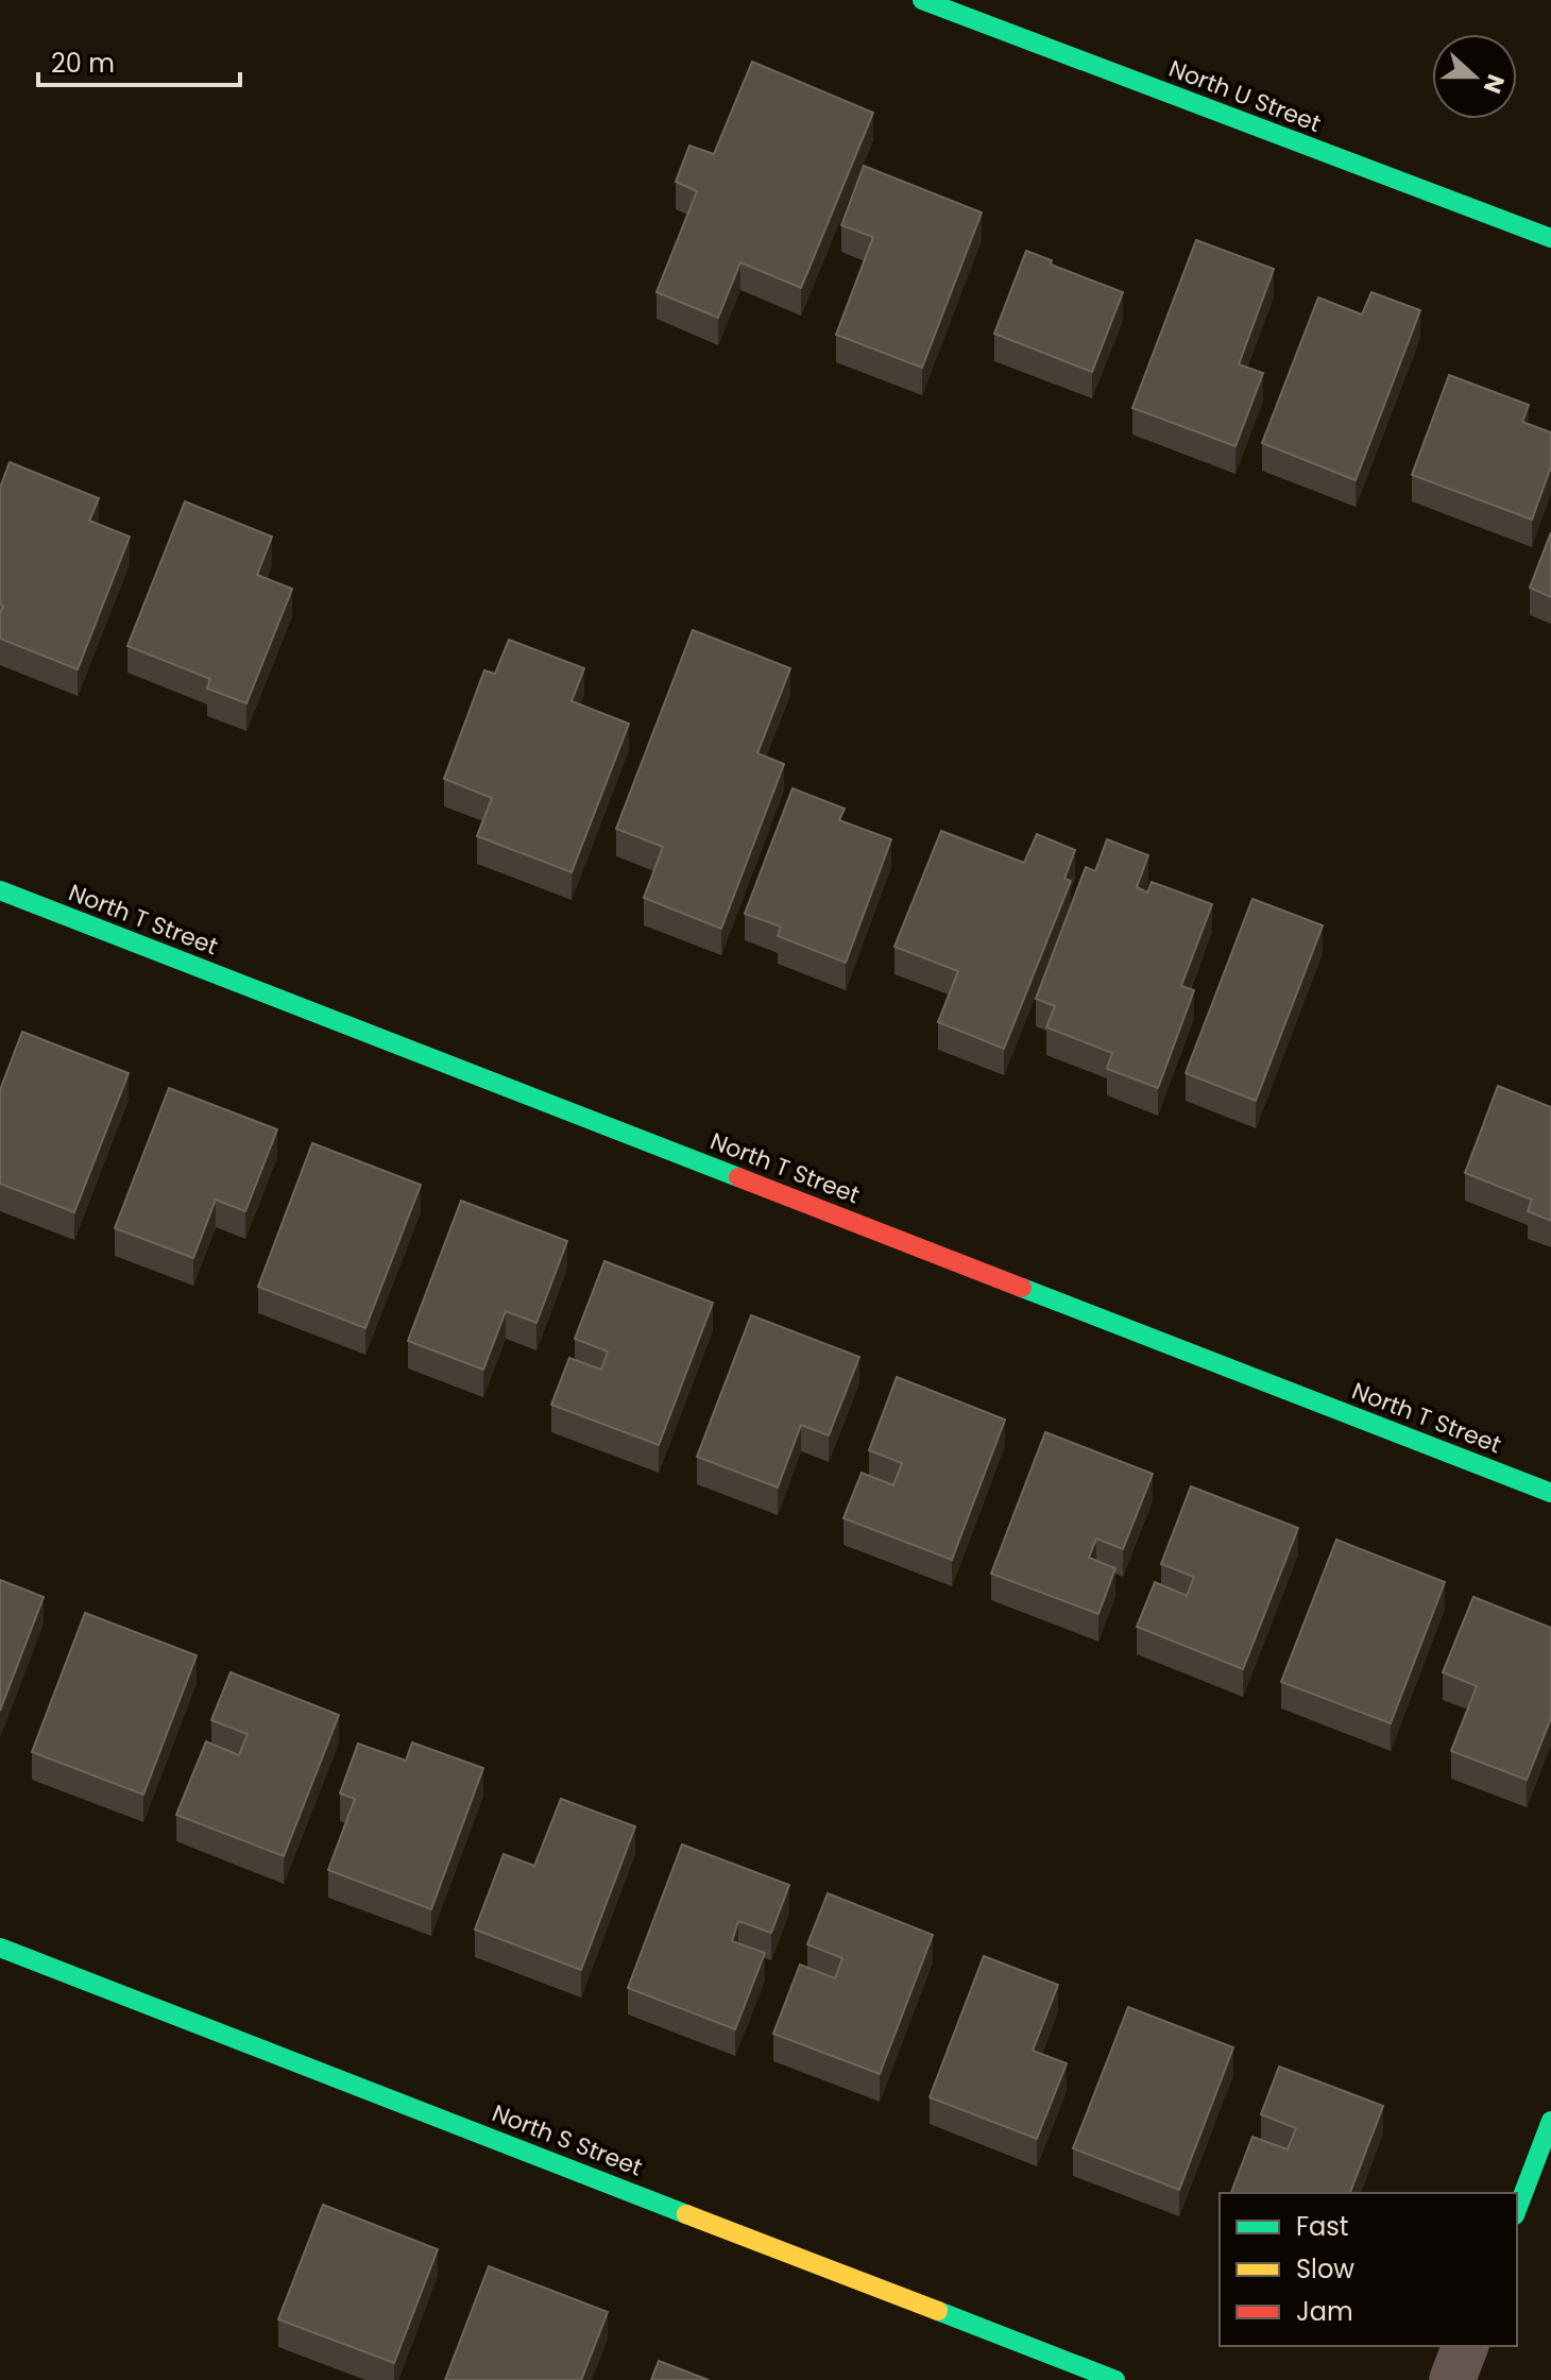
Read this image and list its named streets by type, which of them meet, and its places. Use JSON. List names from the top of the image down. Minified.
{"streets":{"street":["North U Street","North T Street","North S Street"]},"legend":["Fast","Slow","Jam"],"scale_bar":"20 m","north":"right"}
